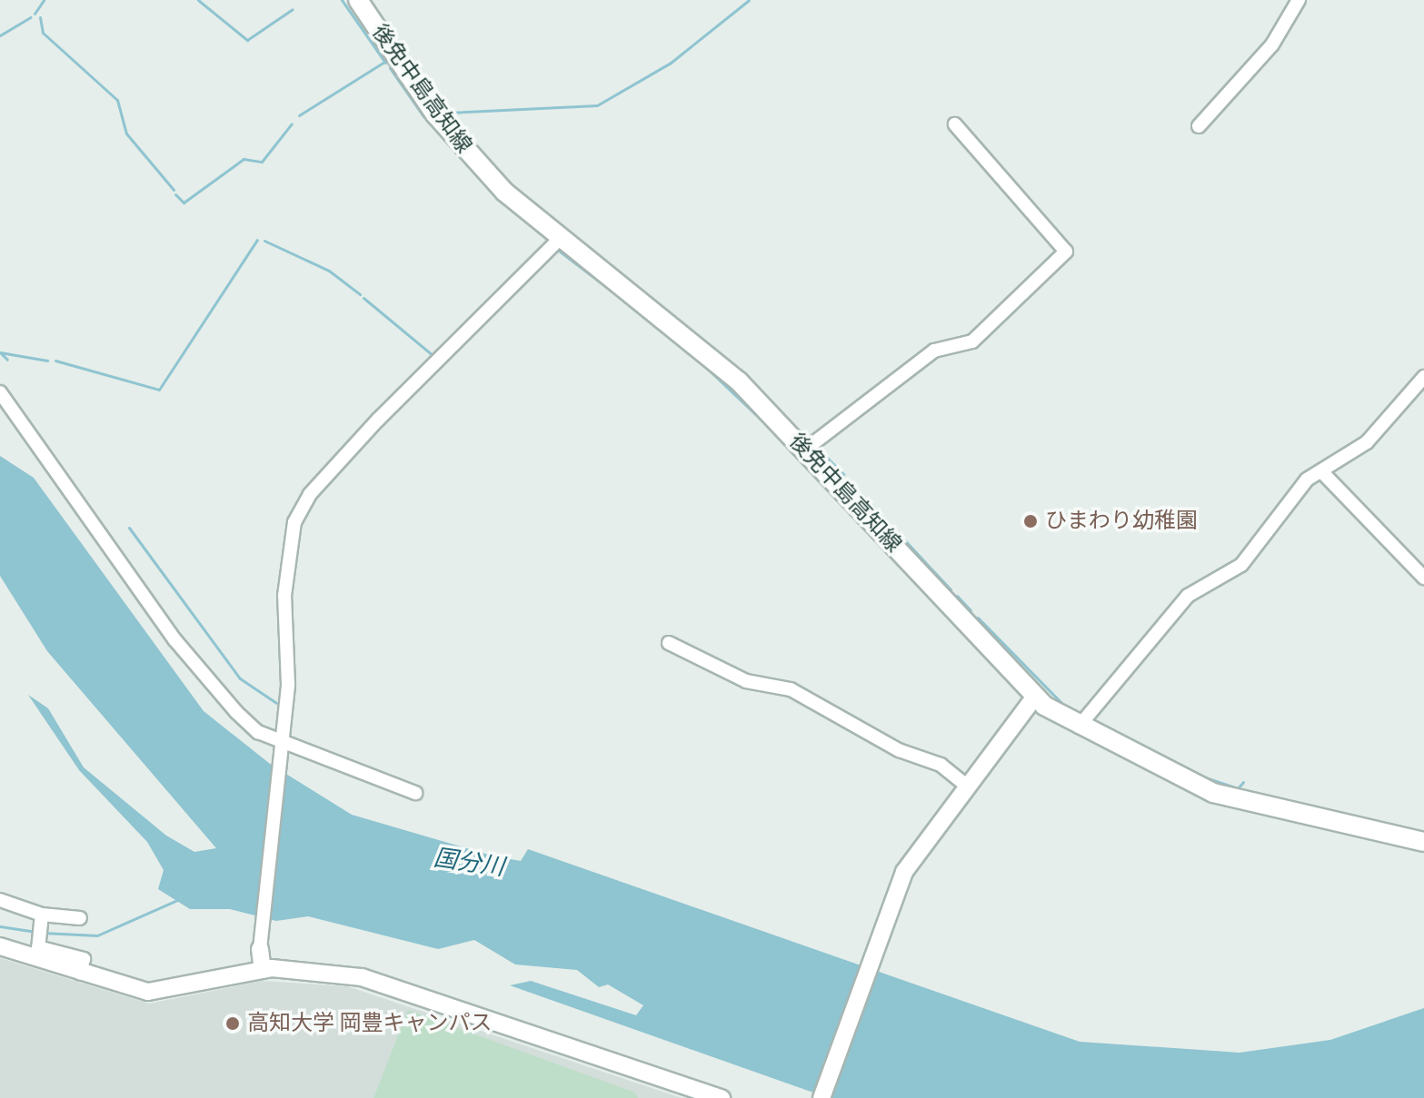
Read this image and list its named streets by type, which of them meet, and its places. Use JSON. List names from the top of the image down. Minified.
{"streets":{"main road":["後免中島高知線"]},"water":["国分川"],"places":["ひまわり幼稚園","高知大学 岡豊キャンパス"]}
